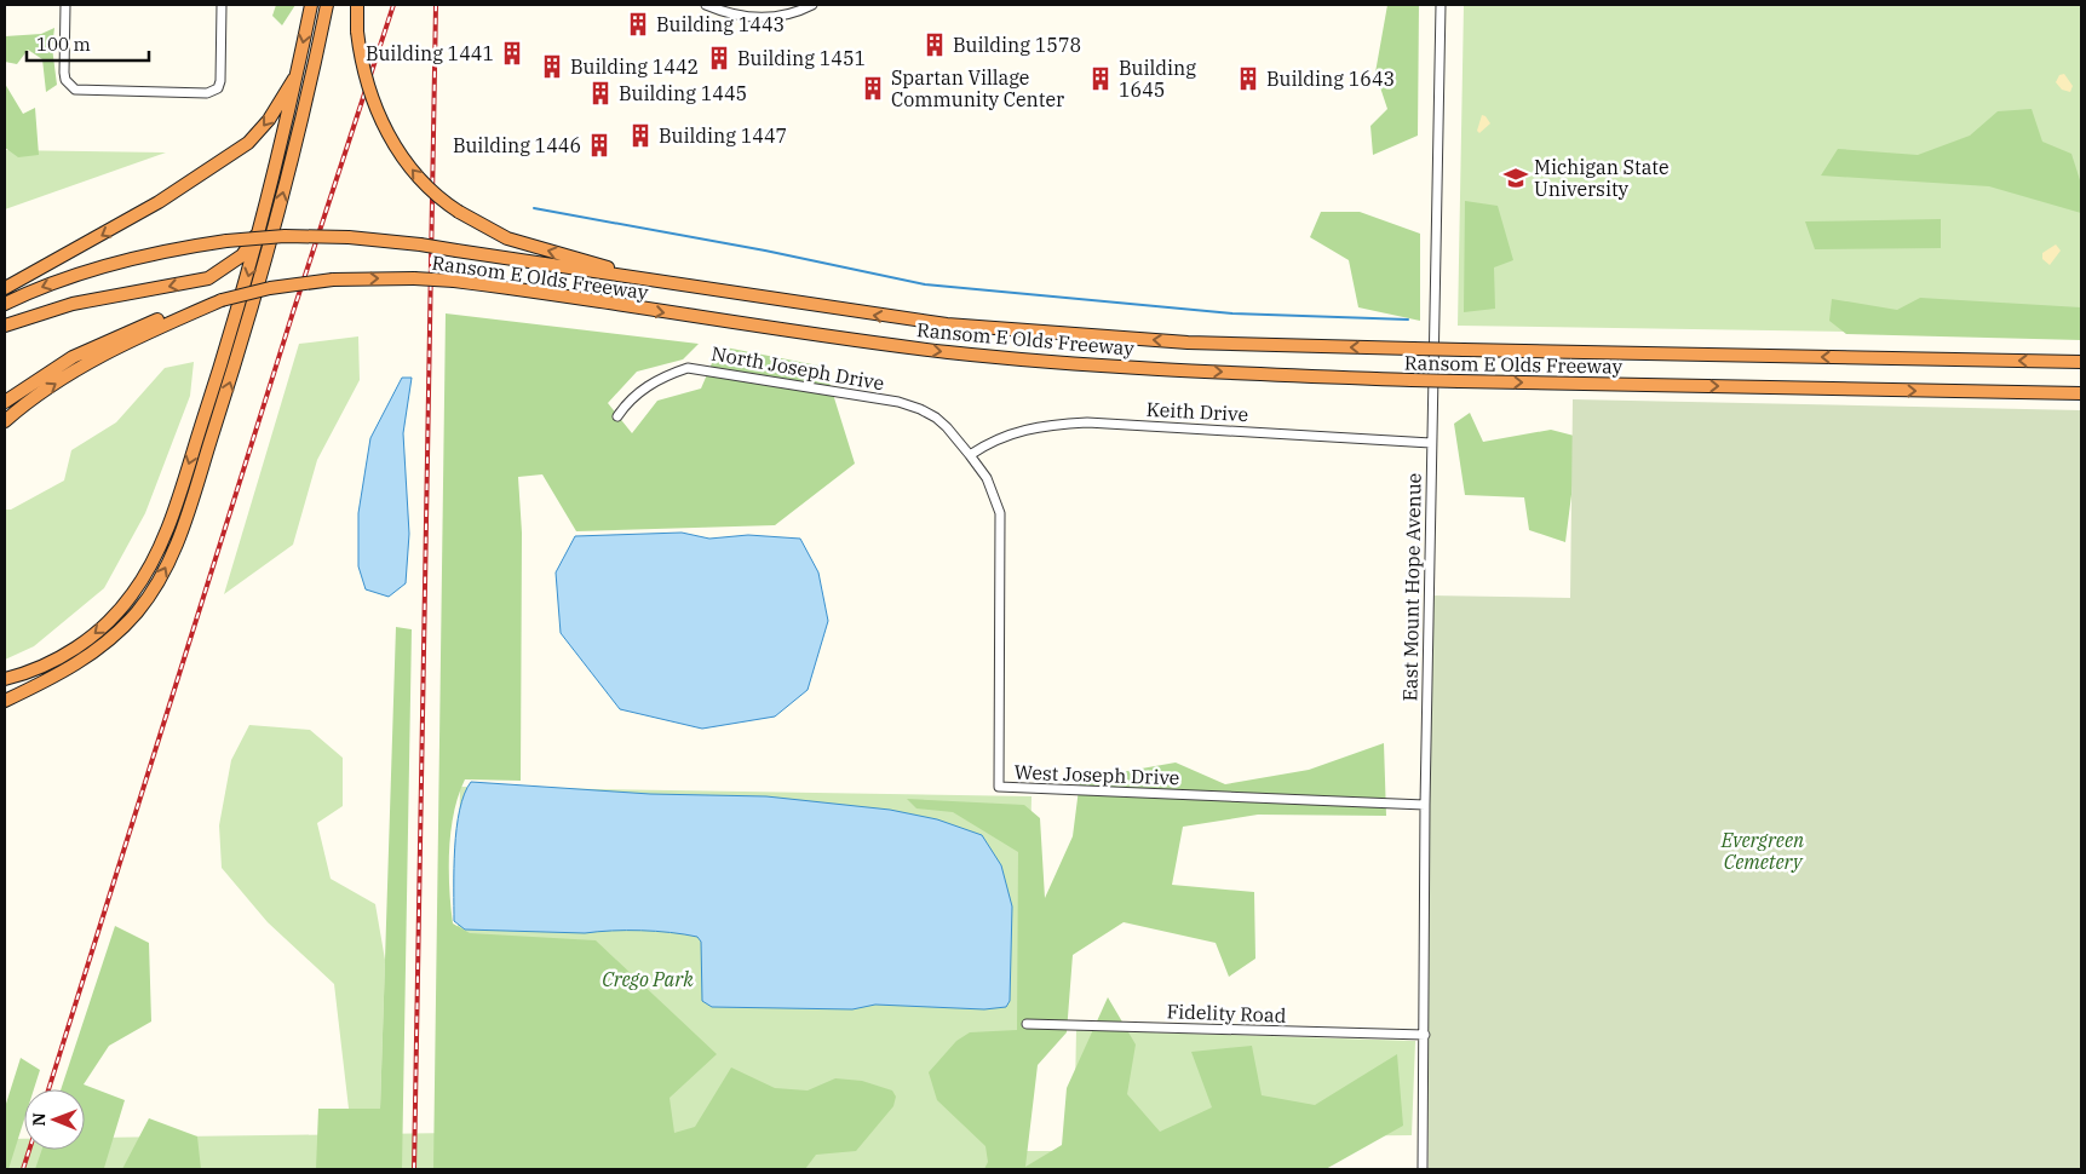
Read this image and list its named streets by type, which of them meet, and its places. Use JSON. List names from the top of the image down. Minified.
{"streets":{"highway":["Ransom E Olds Freeway"],"street":["North Joseph Drive","Keith Drive","East Mount Hope Avenue","West Joseph Drive","Fidelity Road"]},"crossings":[["North Joseph Drive","Keith Drive"],["North Joseph Drive","West Joseph Drive"],["Keith Drive","East Mount Hope Avenue"],["Keith Drive","West Joseph Drive"],["East Mount Hope Avenue","West Joseph Drive"],["East Mount Hope Avenue","Fidelity Road"]],"parks":["Evergreen Cemetery","Crego Park"],"places":{"building":["Building 1443","Building 1578","Building 1441","Building 1451","Building 1442","Building 1645","Building 1643","Spartan Village Community Center","Building 1445","Building 1447","Building 1446"],"school or university":["Michigan State University"]},"scale_bar":"100 m","north":"left"}
